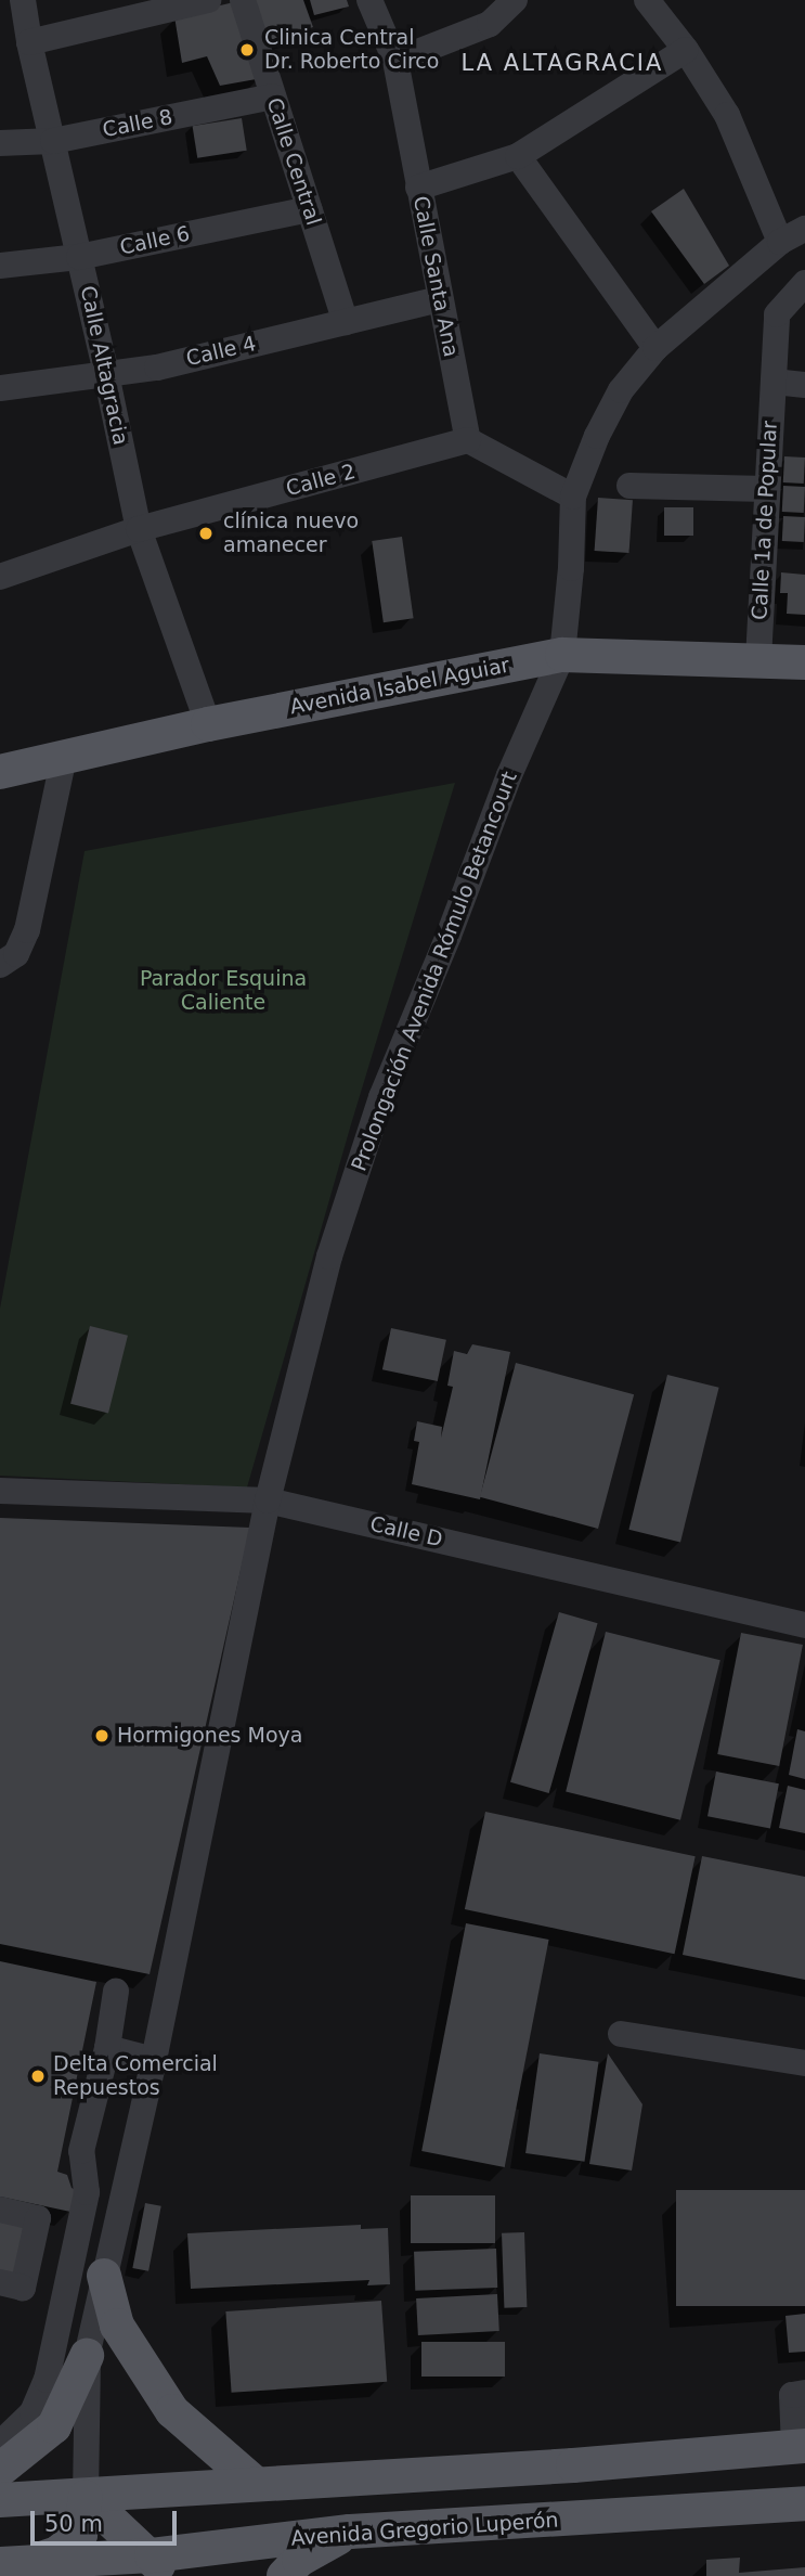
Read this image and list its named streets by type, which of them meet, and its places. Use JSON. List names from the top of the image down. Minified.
{"streets":{"main road":["Avenida Isabel Aguiar","Avenida Gregorio Luperón"],"street":["Calle 8","Calle Central","Calle 6","Calle Santa Ana","Calle 4","Calle Altagracia","Calle 2","Calle 1a de Popular","Prolongación Avenida Rómulo Betancourt","Calle D"]},"crossings":[["Calle 8","Calle Central"],["Calle 8","Calle Altagracia"],["Calle Central","Calle 6"],["Calle Central","Calle 4"],["Calle 6","Calle Altagracia"],["Calle Santa Ana","Calle 4"],["Calle Santa Ana","Calle 2"],["Calle 4","Calle Altagracia"],["Calle Altagracia","Calle 2"],["Calle Altagracia","Avenida Isabel Aguiar"],["Calle 1a de Popular","Avenida Isabel Aguiar"],["Avenida Isabel Aguiar","Prolongación Avenida Rómulo Betancourt"],["Prolongación Avenida Rómulo Betancourt","Calle D"]],"districts":["LA ALTAGRACIA"],"parks":["Parador Esquina Caliente"],"places":["Clinica Central Dr. Roberto Circo","clínica nuevo amanecer","Hormigones Moya","Delta Comercial Repuestos"],"scale_bar":"50 m"}
